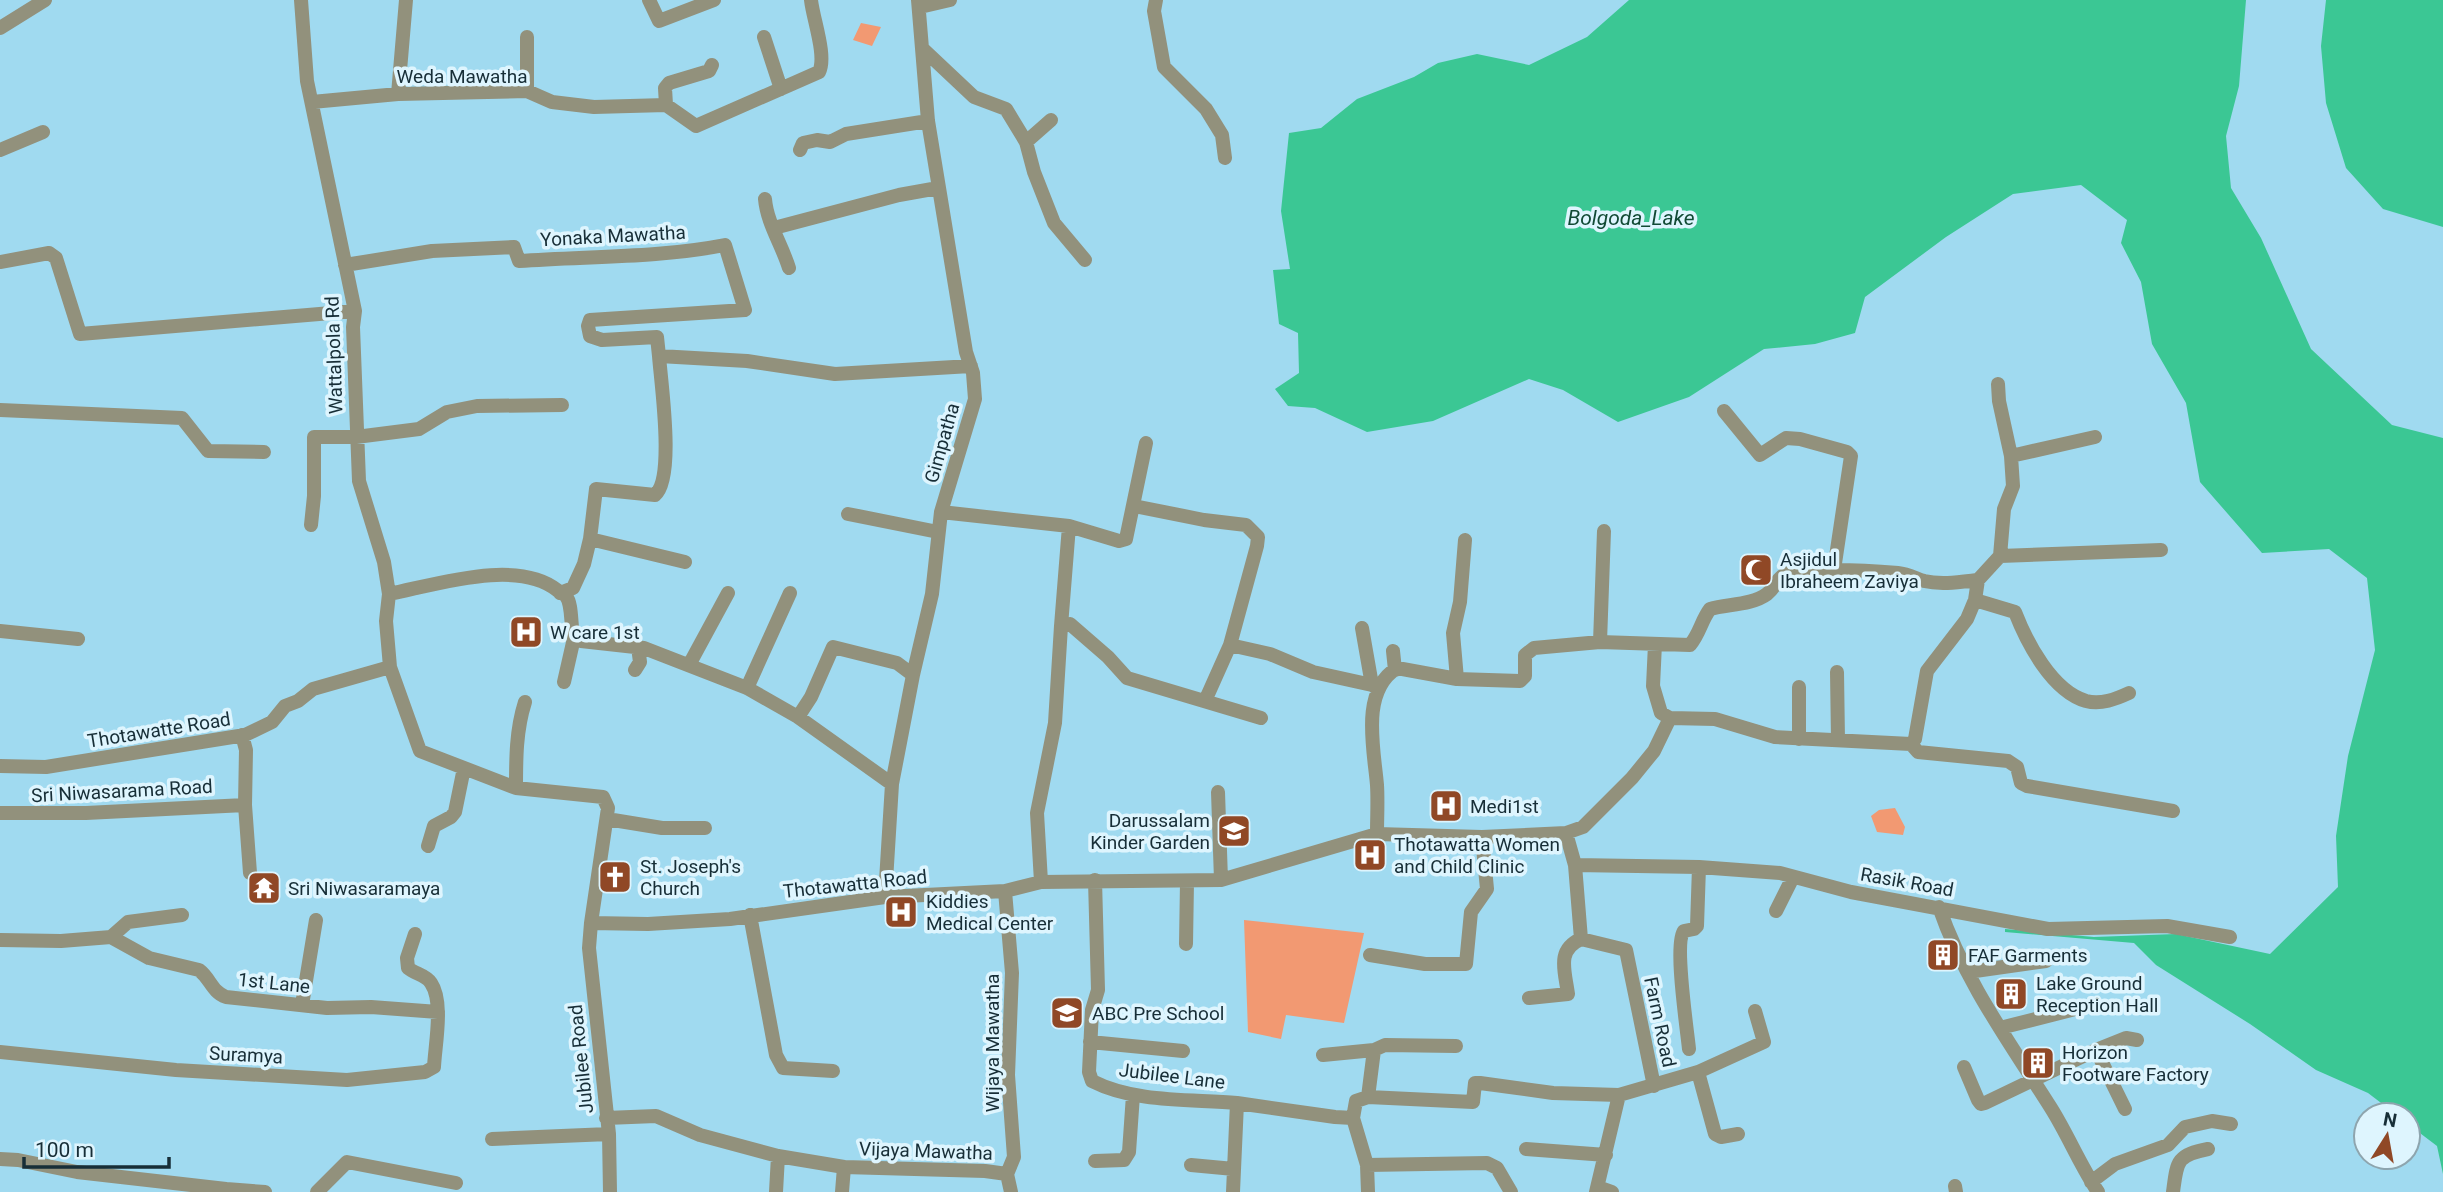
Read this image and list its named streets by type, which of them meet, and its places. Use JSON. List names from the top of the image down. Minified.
{"streets":{"street":["Weda Mawatha","Yonaka Mawatha","Wattalpola Rd","Gimpatha","Thotawatte Road","Sri Niwasarama Road","Rasik Road","Thotawatta Road","1st Lane","Farm Road","Wijaya Mawatha","Suramya","Jubilee Road","Jubilee Lane","Vijaya Mawatha"]},"crossings":[["Weda Mawatha","Wattalpola Rd"],["Yonaka Mawatha","Wattalpola Rd"],["Wattalpola Rd","Thotawatte Road"],["Gimpatha","Thotawatta Road"],["Thotawatta Road","Wijaya Mawatha"],["Thotawatta Road","Jubilee Road"],["Thotawatta Road","Jubilee Lane"],["1st Lane","Suramya"],["Wijaya Mawatha","Vijaya Mawatha"],["Jubilee Road","Vijaya Mawatha"]],"water":["Bolgoda_Lake"],"places":{"mosque":["Asjidul Ibraheem Zaviya"],"hospital":["W care 1st","Medi1st","Thotawatta Women and Child Clinic","Kiddies Medical Center"],"school or university":["Darussalam Kinder Garden","ABC Pre School"],"church":["St. Joseph's Church"],"temple":["Sri Niwasaramaya"],"building":["FAF Garments","Lake Ground Reception Hall","Horizon Footware Factory"]},"scale_bar":"100 m","north":"top"}
